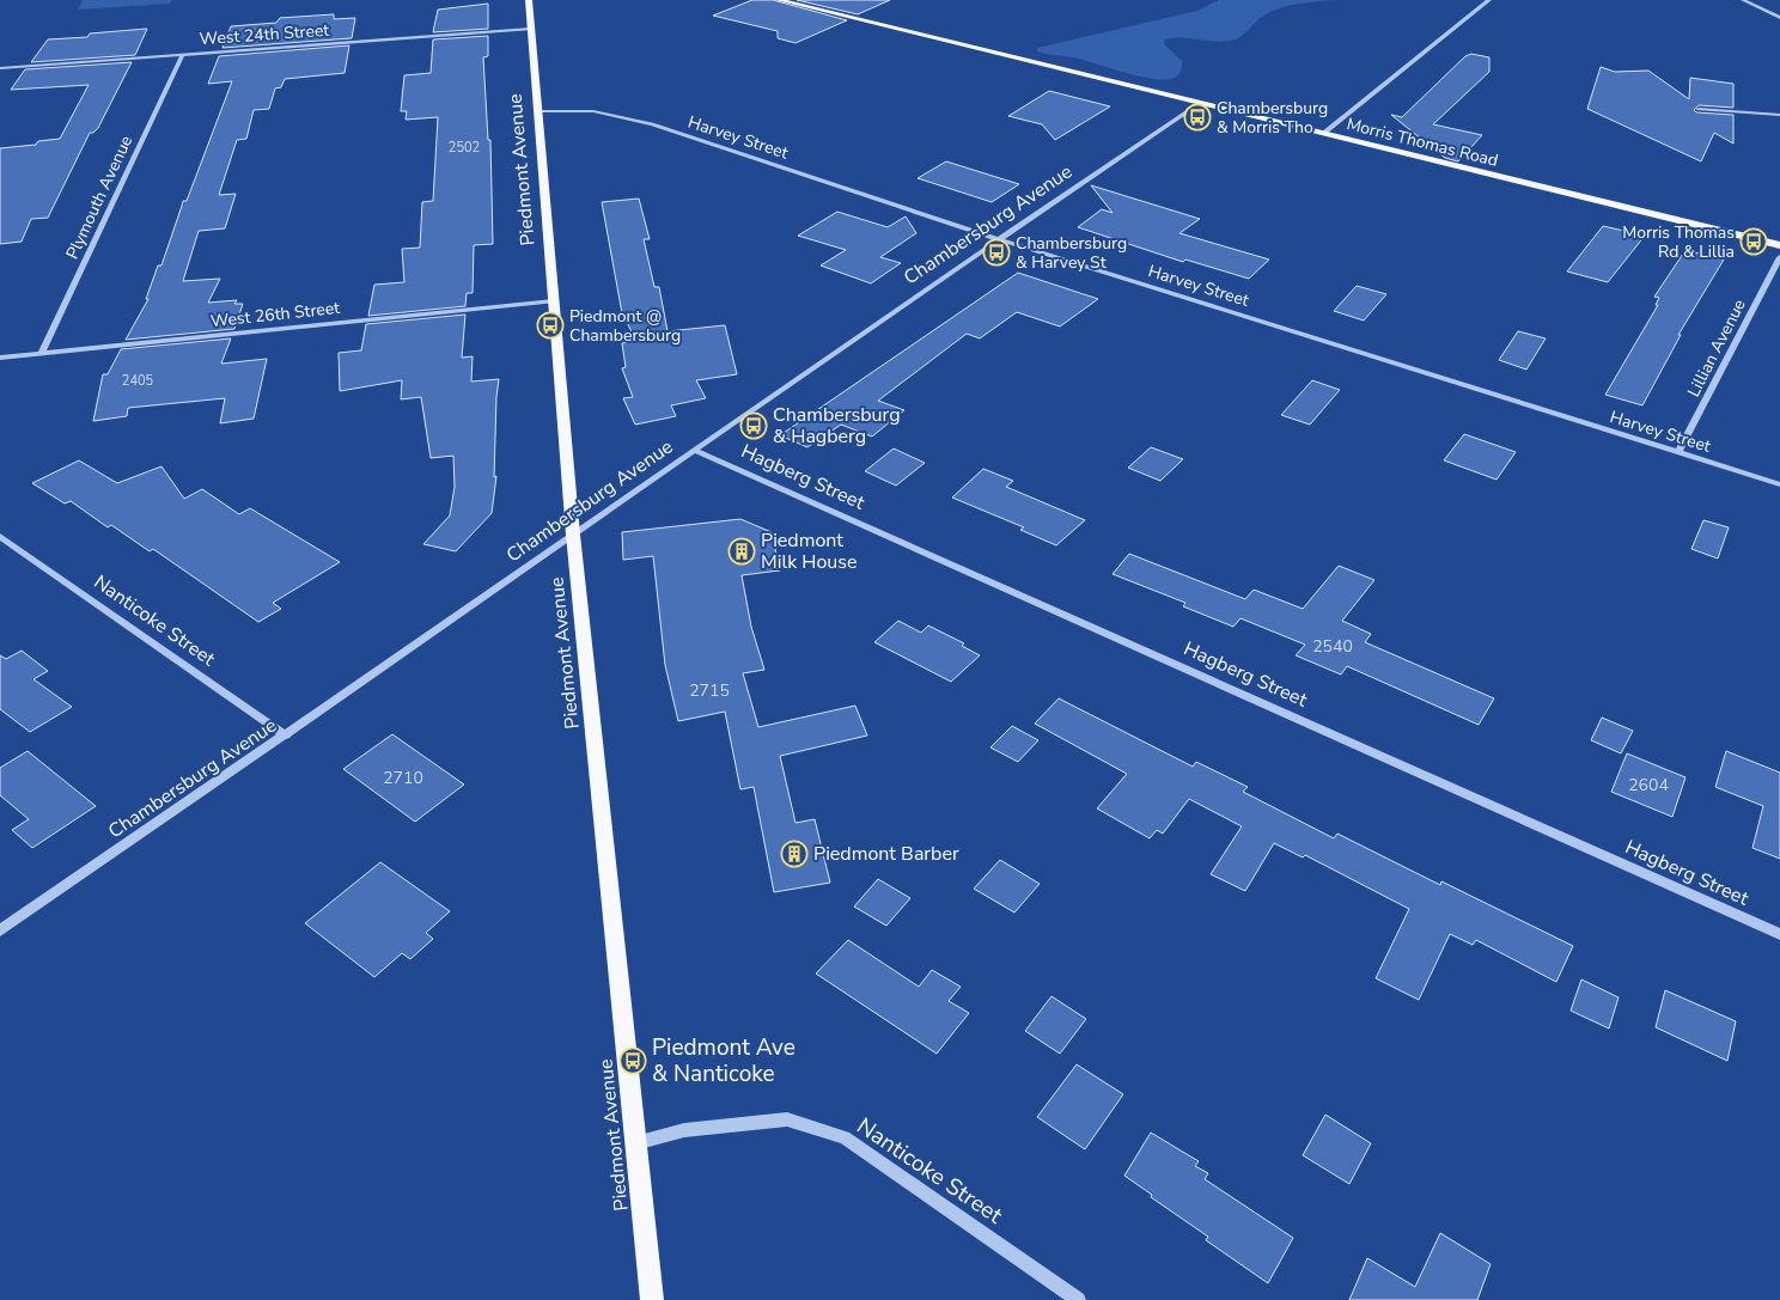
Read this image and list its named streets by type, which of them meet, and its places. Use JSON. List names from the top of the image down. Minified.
{"streets":{"main road":["Morris Thomas Road","Piedmont Avenue"],"street":["West 24th Street","Harvey Street","Plymouth Avenue","Chambersburg Avenue","West 26th Street","Lillian Avenue","Hagberg Street","Nanticoke Street"]},"crossings":[["West 24th Street","Piedmont Avenue"],["West 24th Street","Plymouth Avenue"],["Harvey Street","Piedmont Avenue"],["Harvey Street","Chambersburg Avenue"],["Harvey Street","Lillian Avenue"],["Morris Thomas Road","Chambersburg Avenue"],["Piedmont Avenue","Chambersburg Avenue"],["Piedmont Avenue","West 26th Street"],["Piedmont Avenue","Nanticoke Street"],["Plymouth Avenue","West 26th Street"],["Chambersburg Avenue","Hagberg Street"],["Chambersburg Avenue","Nanticoke Street"]],"places":{"bus stop":["Chambersburg & Morris Tho","Morris Thomas Rd & Lillia","Chambersburg & Harvey St","Piedmont @ Chambersburg","Chambersburg & Hagberg","Piedmont Ave & Nanticoke"],"building":["Piedmont Milk House","Piedmont Barber"]},"house_numbers":["2502","2405","2540","2715","2710","2604"]}
